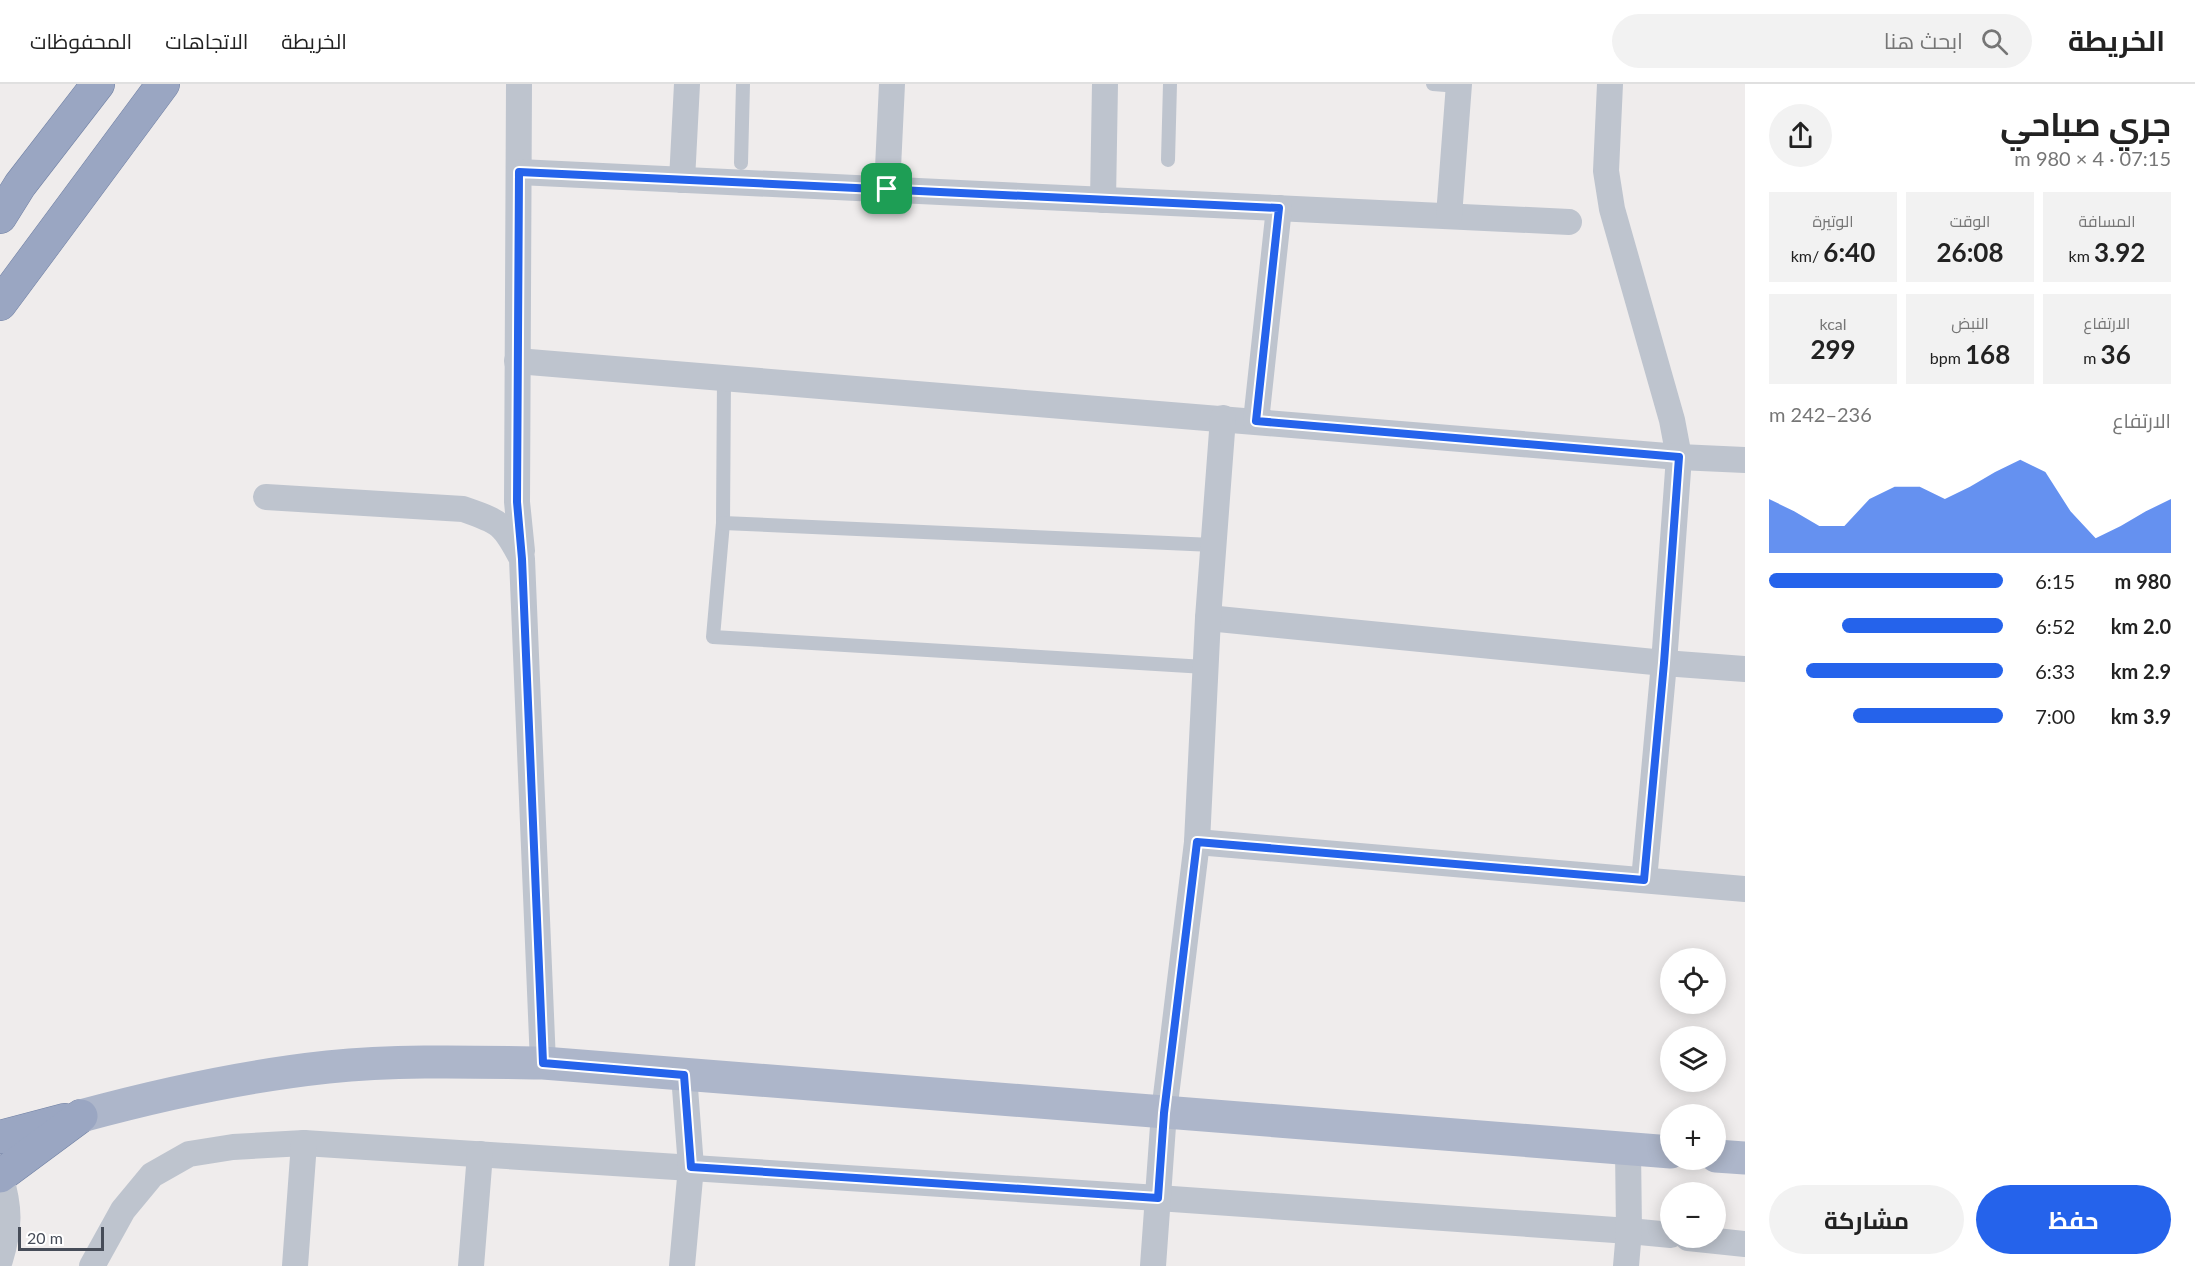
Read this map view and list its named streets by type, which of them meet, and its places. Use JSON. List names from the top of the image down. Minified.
{"scale_bar":"20 m","page":{"header":"الخريطة","search":"ابحث هنا","nav":["الخريطة","الاتجاهات","المحفوظات"],"heading":["جري صباحي","07:15 · 4 × 980 m"],"stats":[["المسافة","3.92 km"],["الوقت","26:08"],["الوتيرة","6:40 /km"],["الارتفاع","36 m"],["النبض","168 bpm"],["kcal","299"]],"chart":["الارتفاع","236–242 m"],"list":[{"name":"980 m","note":"6:15"},{"name":"2.0 km","note":"6:52"},{"name":"2.9 km","note":"6:33"},{"name":"3.9 km","note":"7:00"}],"map_buttons":["+","−"],"buttons":["حفظ","مشاركة"],"scale":"20 m"}}
